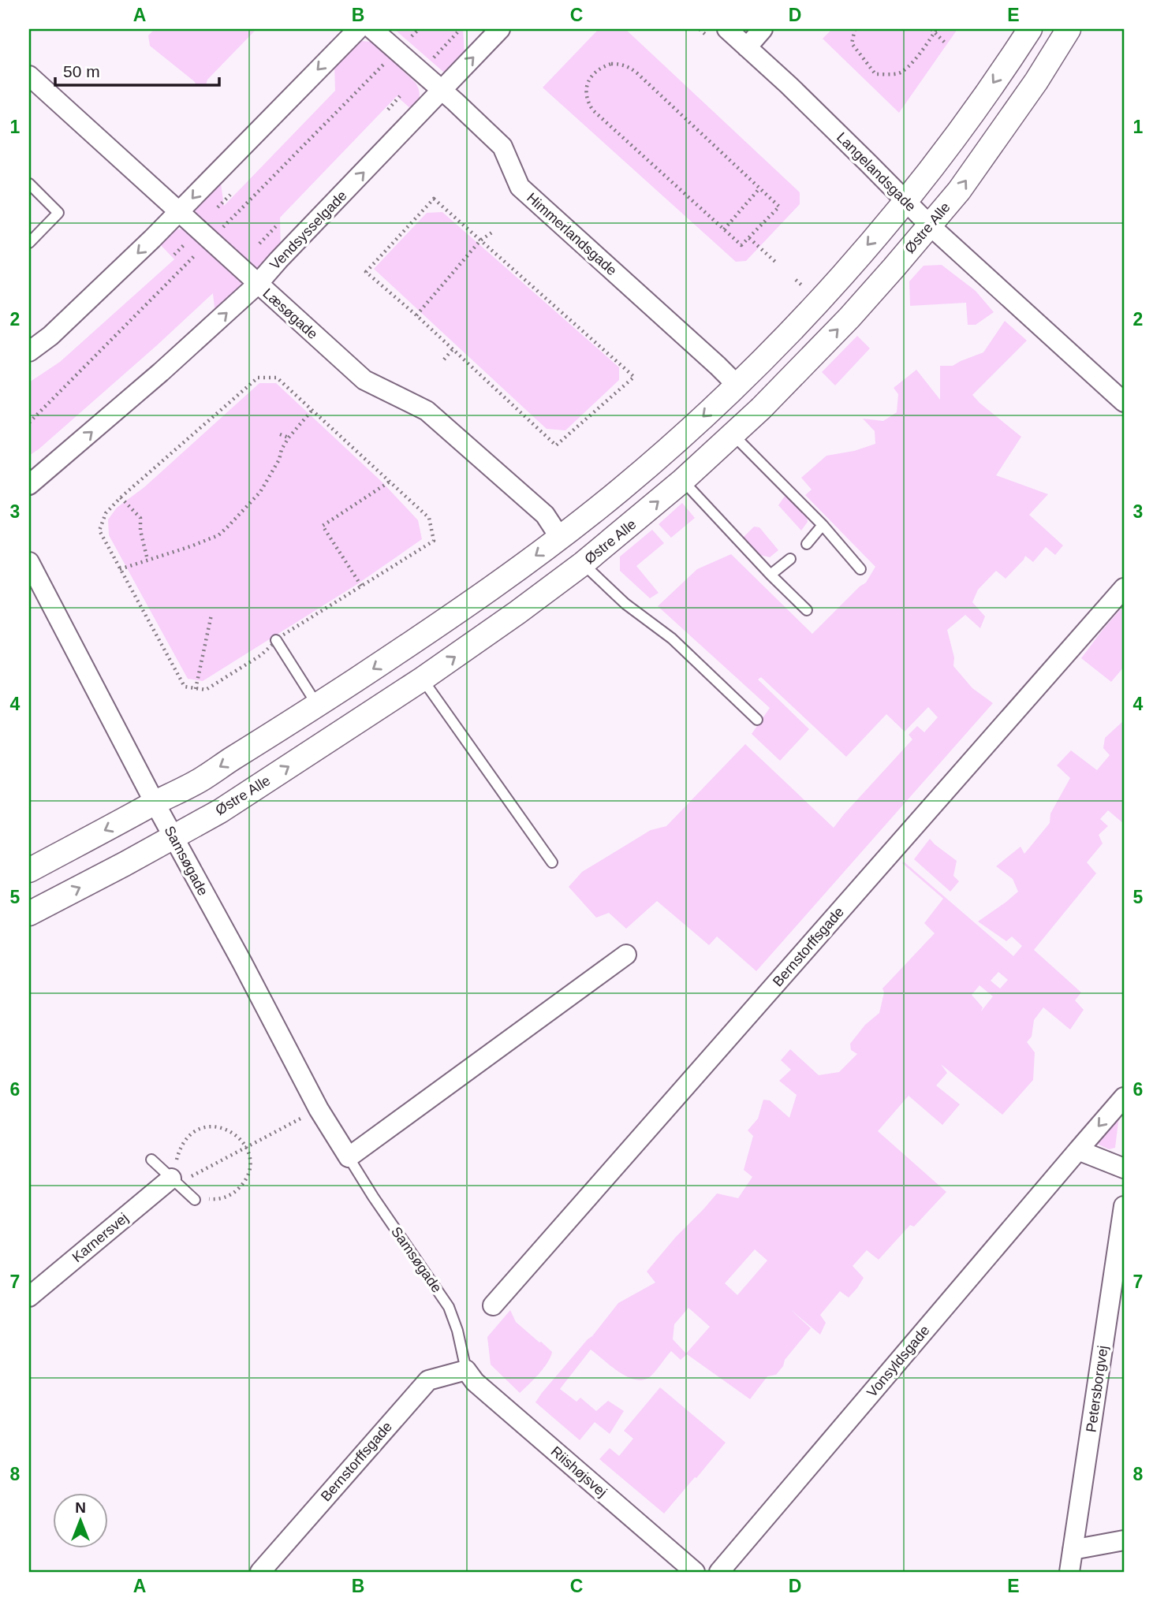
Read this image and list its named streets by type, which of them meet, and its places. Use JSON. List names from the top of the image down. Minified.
{"streets":{"street":["Langelandsgade","Østre Alle","Vendsysselgade","Himmerlandsgade","Læsøgade","Samsøgade","Bernstorffsgade","Karnersvej","Vonsyldsgade","Petersborgvej","Riishøjsvej"]},"crossings":[["Langelandsgade","Østre Alle"],["Østre Alle","Samsøgade"],["Vendsysselgade","Himmerlandsgade"],["Vendsysselgade","Læsøgade"],["Samsøgade","Bernstorffsgade"],["Samsøgade","Riishøjsvej"],["Bernstorffsgade","Riishøjsvej"]],"scale_bar":"50 m","north":"top","grid":{"columns":["A","B","C","D","E"],"rows":["1","2","3","4","5","6","7","8"]}}
